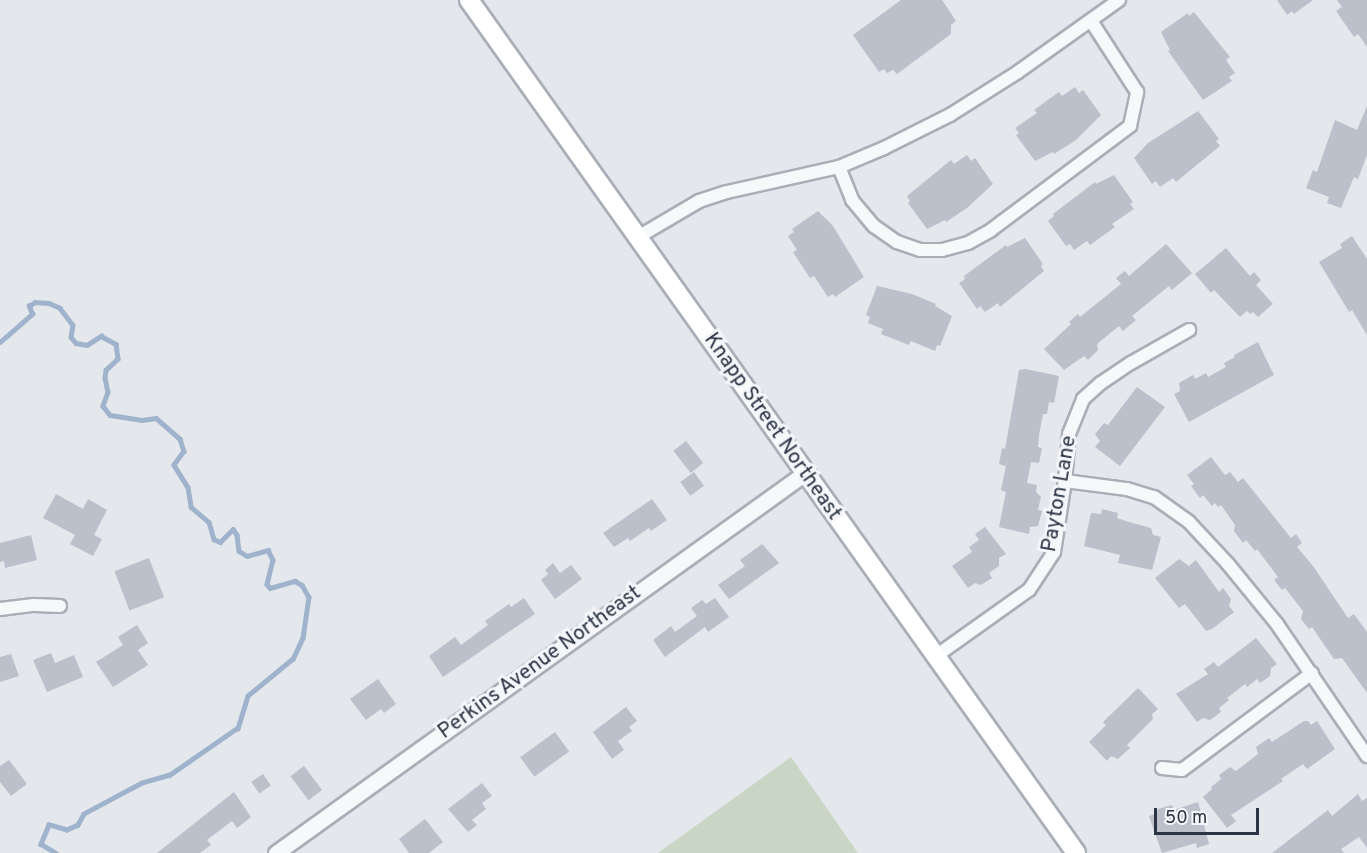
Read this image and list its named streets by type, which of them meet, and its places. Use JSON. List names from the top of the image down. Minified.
{"streets":{"main road":["Knapp Street Northeast"],"street":["Payton Lane","Perkins Avenue Northeast"]},"crossings":[["Knapp Street Northeast","Payton Lane"],["Knapp Street Northeast","Perkins Avenue Northeast"]],"scale_bar":"50 m"}
